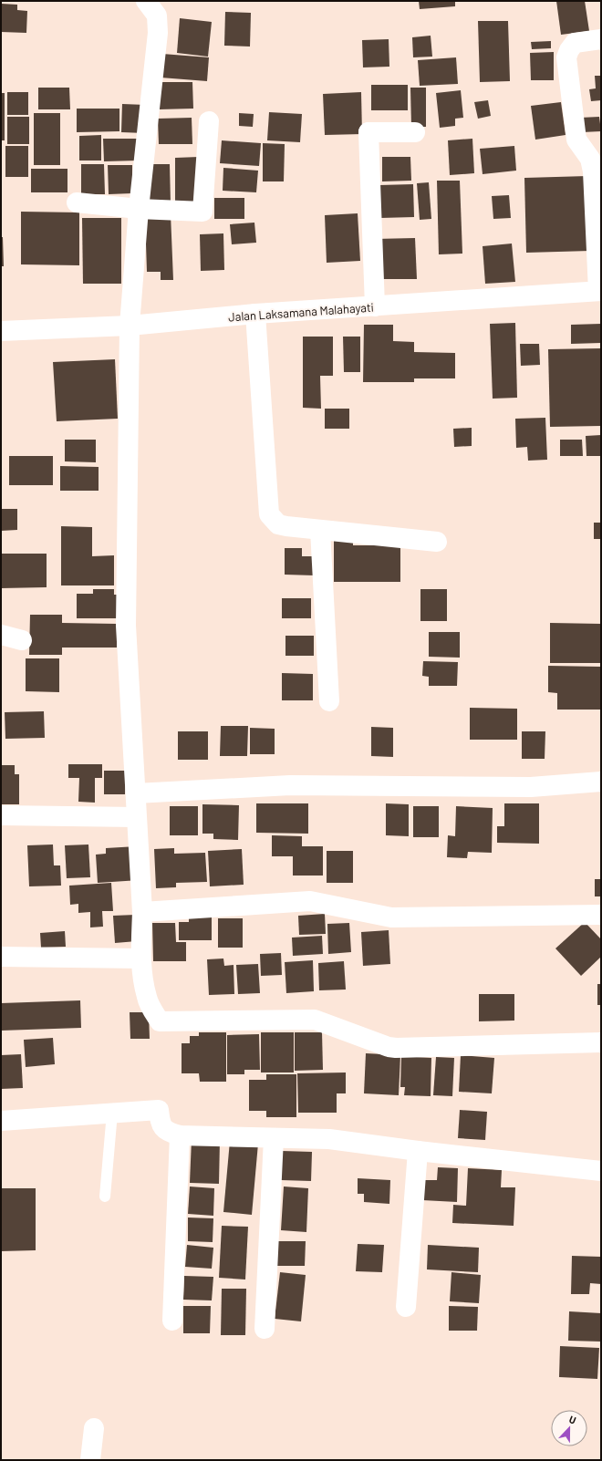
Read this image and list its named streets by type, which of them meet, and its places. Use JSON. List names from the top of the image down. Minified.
{"streets":{"main road":["Jalan Laksamana Malahayati"]},"north":"top"}
